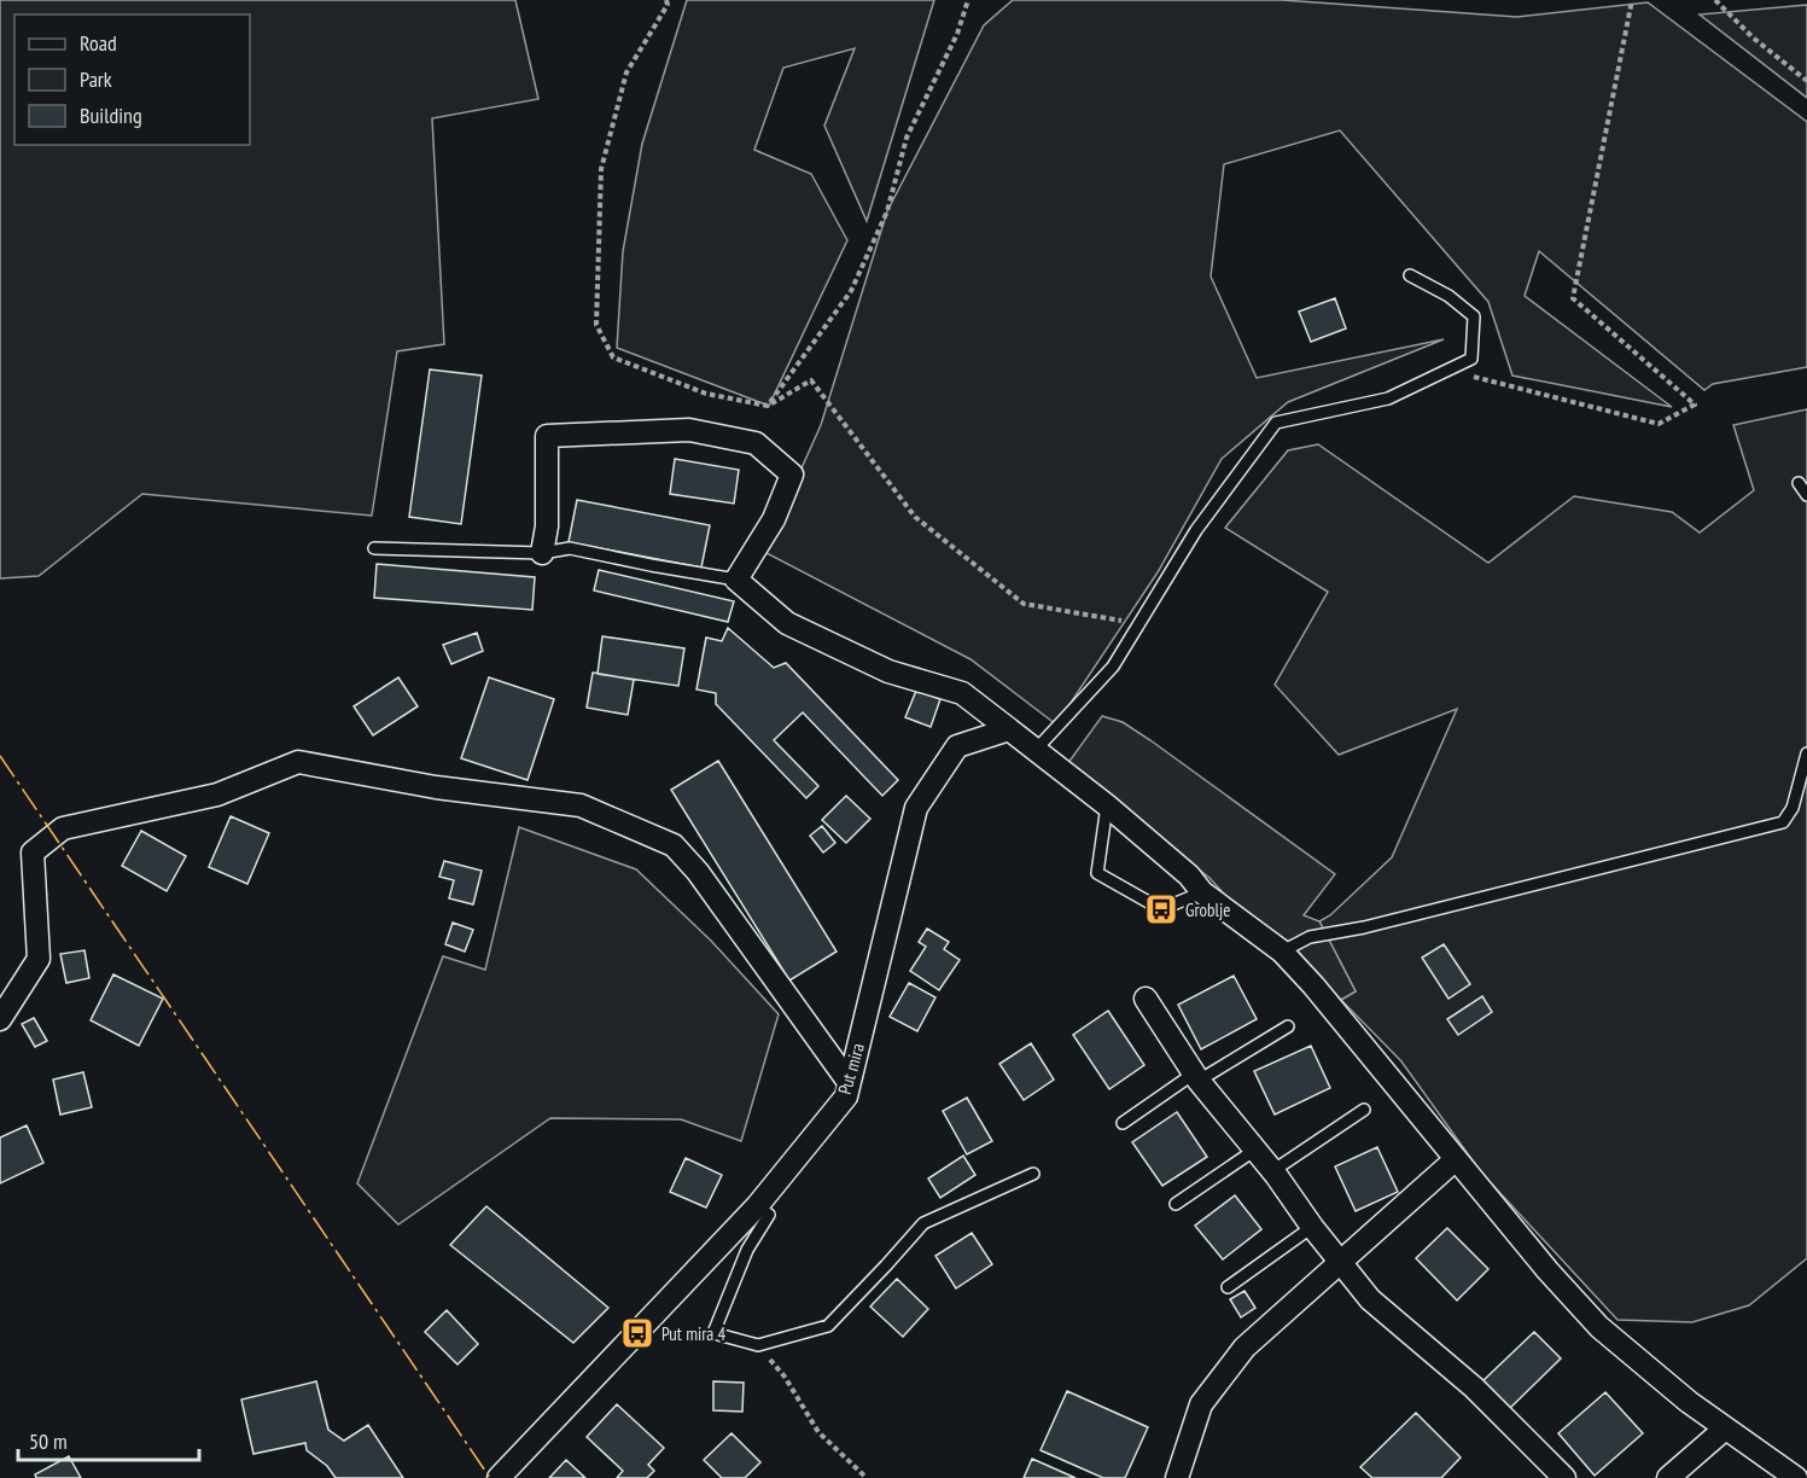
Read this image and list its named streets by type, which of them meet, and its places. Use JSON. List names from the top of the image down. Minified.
{"streets":{"street":["Put mira"]},"places":{"bus stop":["Groblje","Put mira 4"]},"legend":["Road","Park","Building"],"scale_bar":"50 m"}
